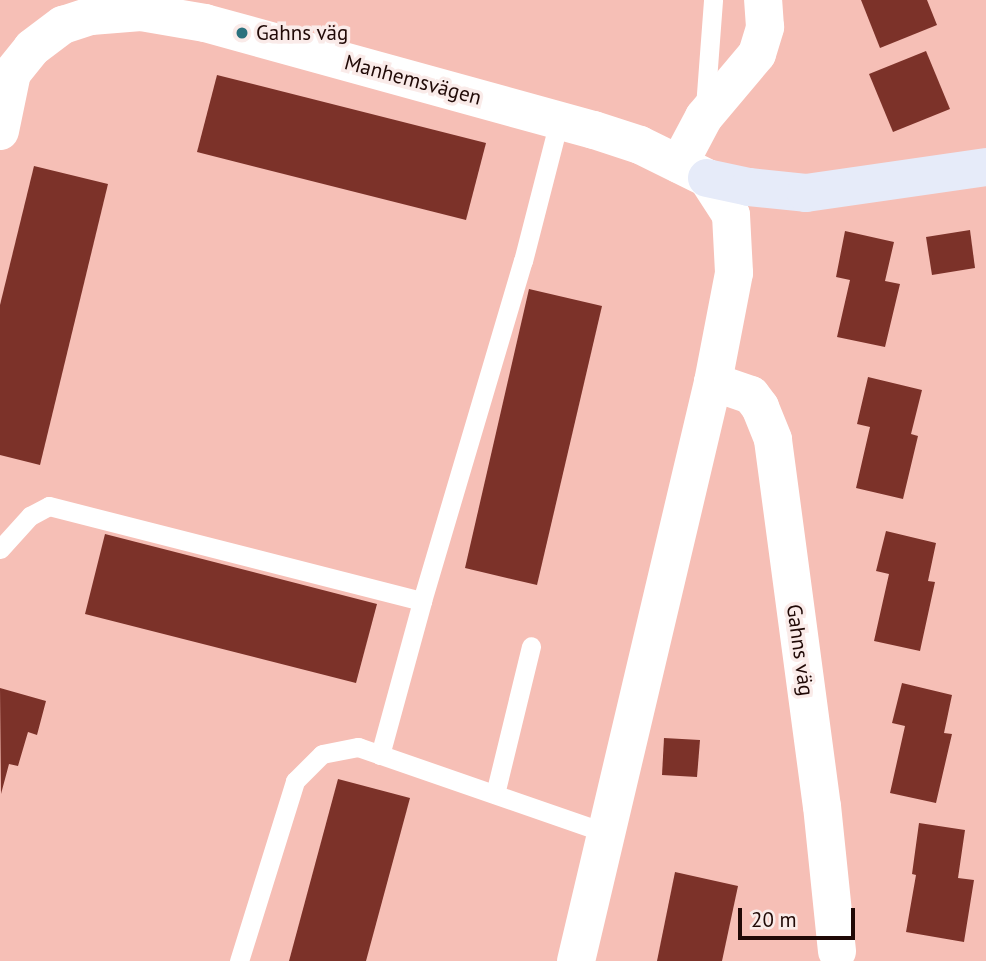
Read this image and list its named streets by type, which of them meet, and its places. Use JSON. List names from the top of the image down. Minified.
{"streets":{"street":["Manhemsvägen","Gahns väg"]},"places":["Gahns väg"],"scale_bar":"20 m"}
